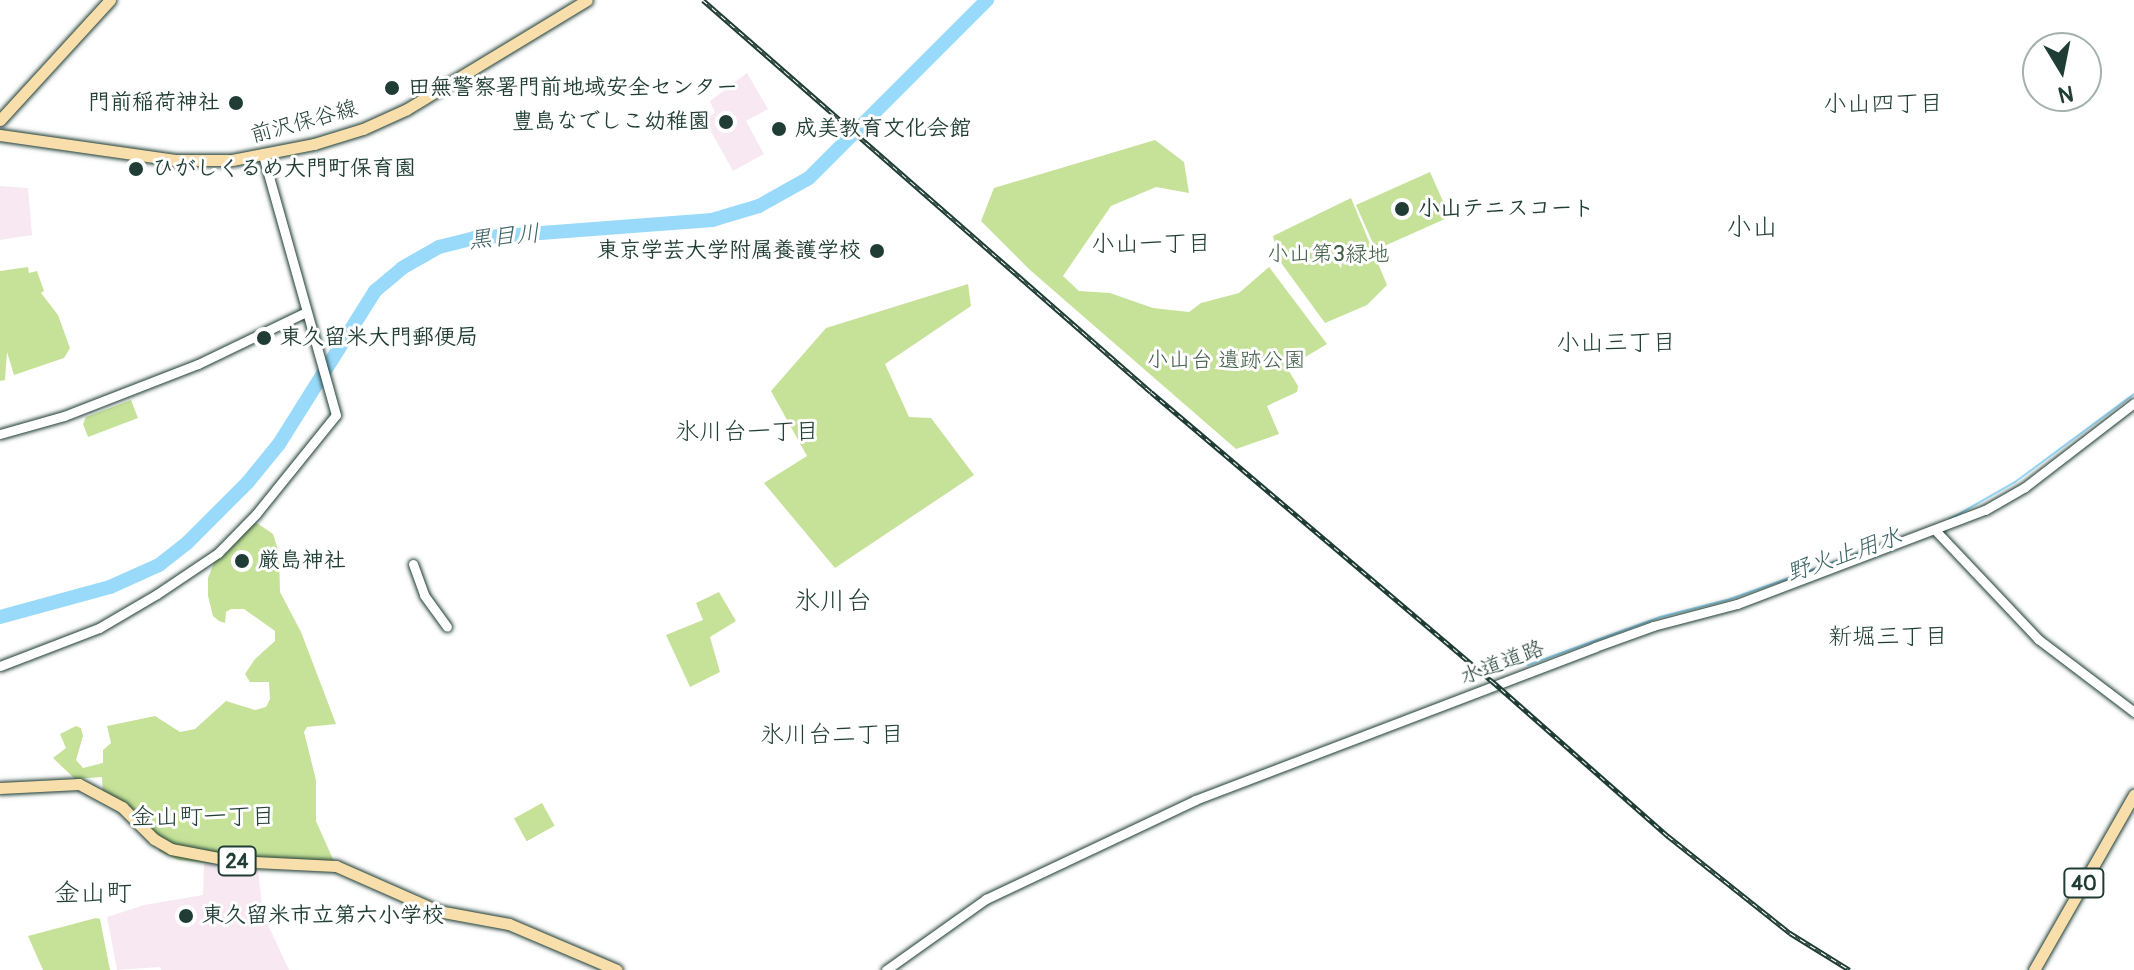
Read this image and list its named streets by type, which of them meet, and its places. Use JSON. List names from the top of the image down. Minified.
{"streets":{"main road":["前沢保谷線","24","40"],"street":["水道道路"]},"districts":["小山四丁目","小山","小山一丁目","小山三丁目","氷川台一丁目","氷川台","新堀三丁目","氷川台二丁目","金山町一丁目","金山町"],"water":["黒目川","野火止用水"],"parks":["小山第3緑地","小山台 遺跡公園"],"places":["田無警察署門前地域安全センター","門前稲荷神社","豊島なでしこ幼稚園","成美教育文化会館","ひがしくるめ大門町保育園","小山テニスコート","東京学芸大学附属養護学校","東久留米大門郵便局","厳島神社","東久留米市立第六小学校"],"north":"bottom"}
